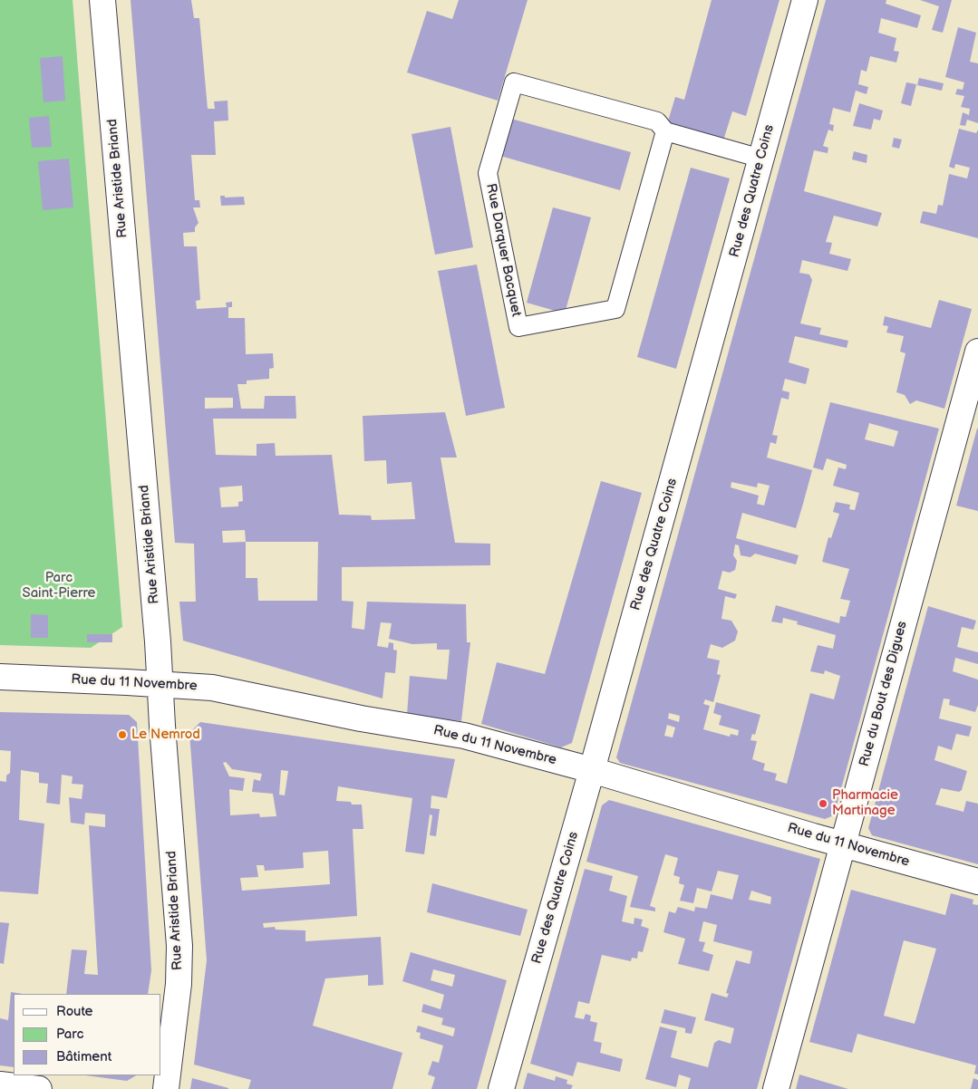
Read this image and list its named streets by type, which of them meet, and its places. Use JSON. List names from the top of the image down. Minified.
{"streets":{"street":["Rue Aristide Briand","Rue des Quatre Coins","Rue du 11 Novembre","Rue du Bout des Digues"],"lane":["Rue Darquer Bacquet"]},"crossings":[["Rue Aristide Briand","Rue du 11 Novembre"],["Rue des Quatre Coins","Rue Darquer Bacquet"],["Rue des Quatre Coins","Rue du 11 Novembre"],["Rue du 11 Novembre","Rue du Bout des Digues"]],"parks":["Parc Saint-Pierre"],"places":["Le Nemrod","Pharmacie Martinage"],"legend":["Route","Parc","Bâtiment"]}
